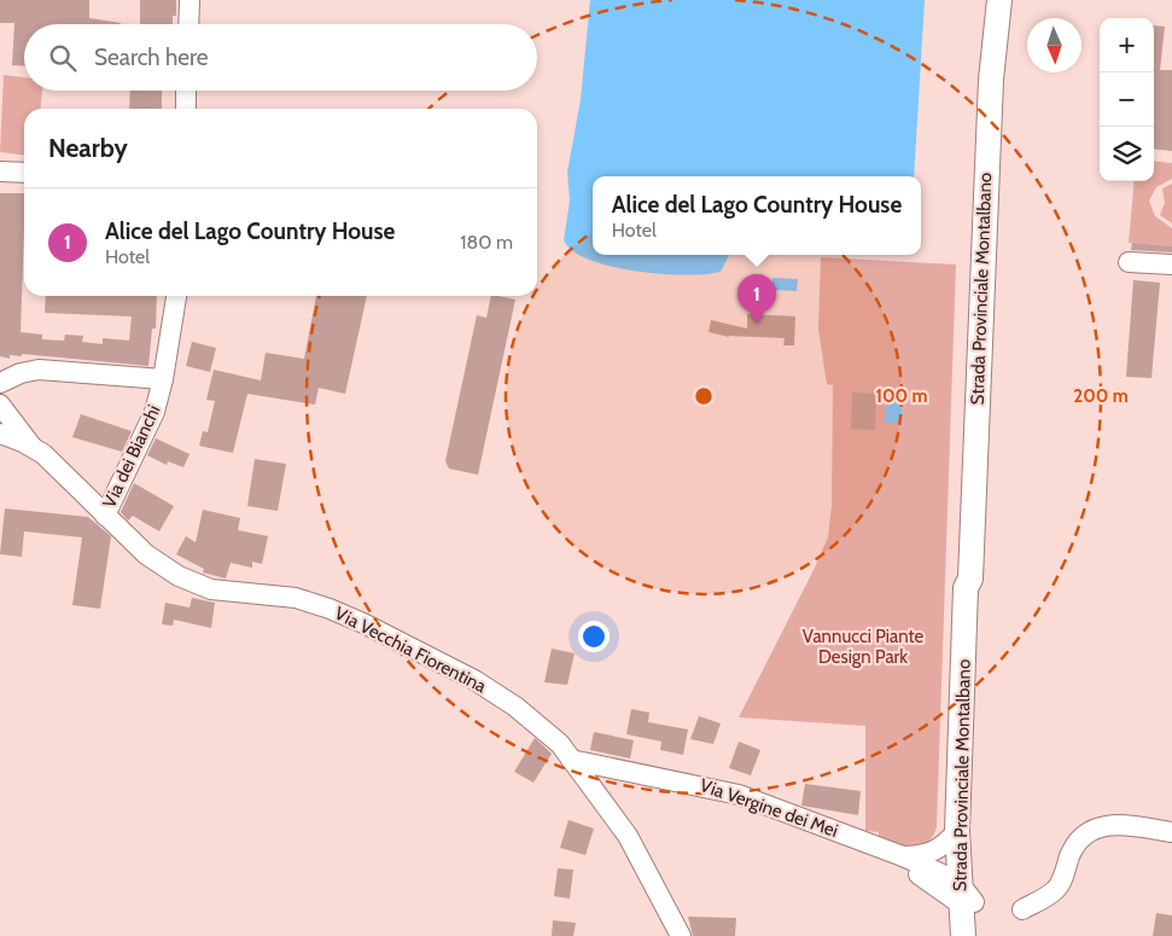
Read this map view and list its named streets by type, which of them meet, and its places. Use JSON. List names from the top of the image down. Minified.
{"streets":{"main road":["Strada Provinciale Montalbano"],"street":["Via dei Bianchi","Via Vecchia Fiorentina","Via Vergine dei Mei"]},"crossings":[["Strada Provinciale Montalbano","Via Vergine dei Mei"],["Via dei Bianchi","Via Vecchia Fiorentina"],["Via Vecchia Fiorentina","Via Vergine dei Mei"]],"parks":["Vannucci Piante Design Park"],"north":"bottom","page":{"map_buttons":["+","−"],"search":"Search here","heading":"Nearby","popup":["Alice del Lago Country House","Hotel"],"list":[{"mark":"1","name":"Alice del Lago Country House","note":"Hotel","value":"180 m"}],"pins":"1"},"rings":["100 m","200 m"]}
